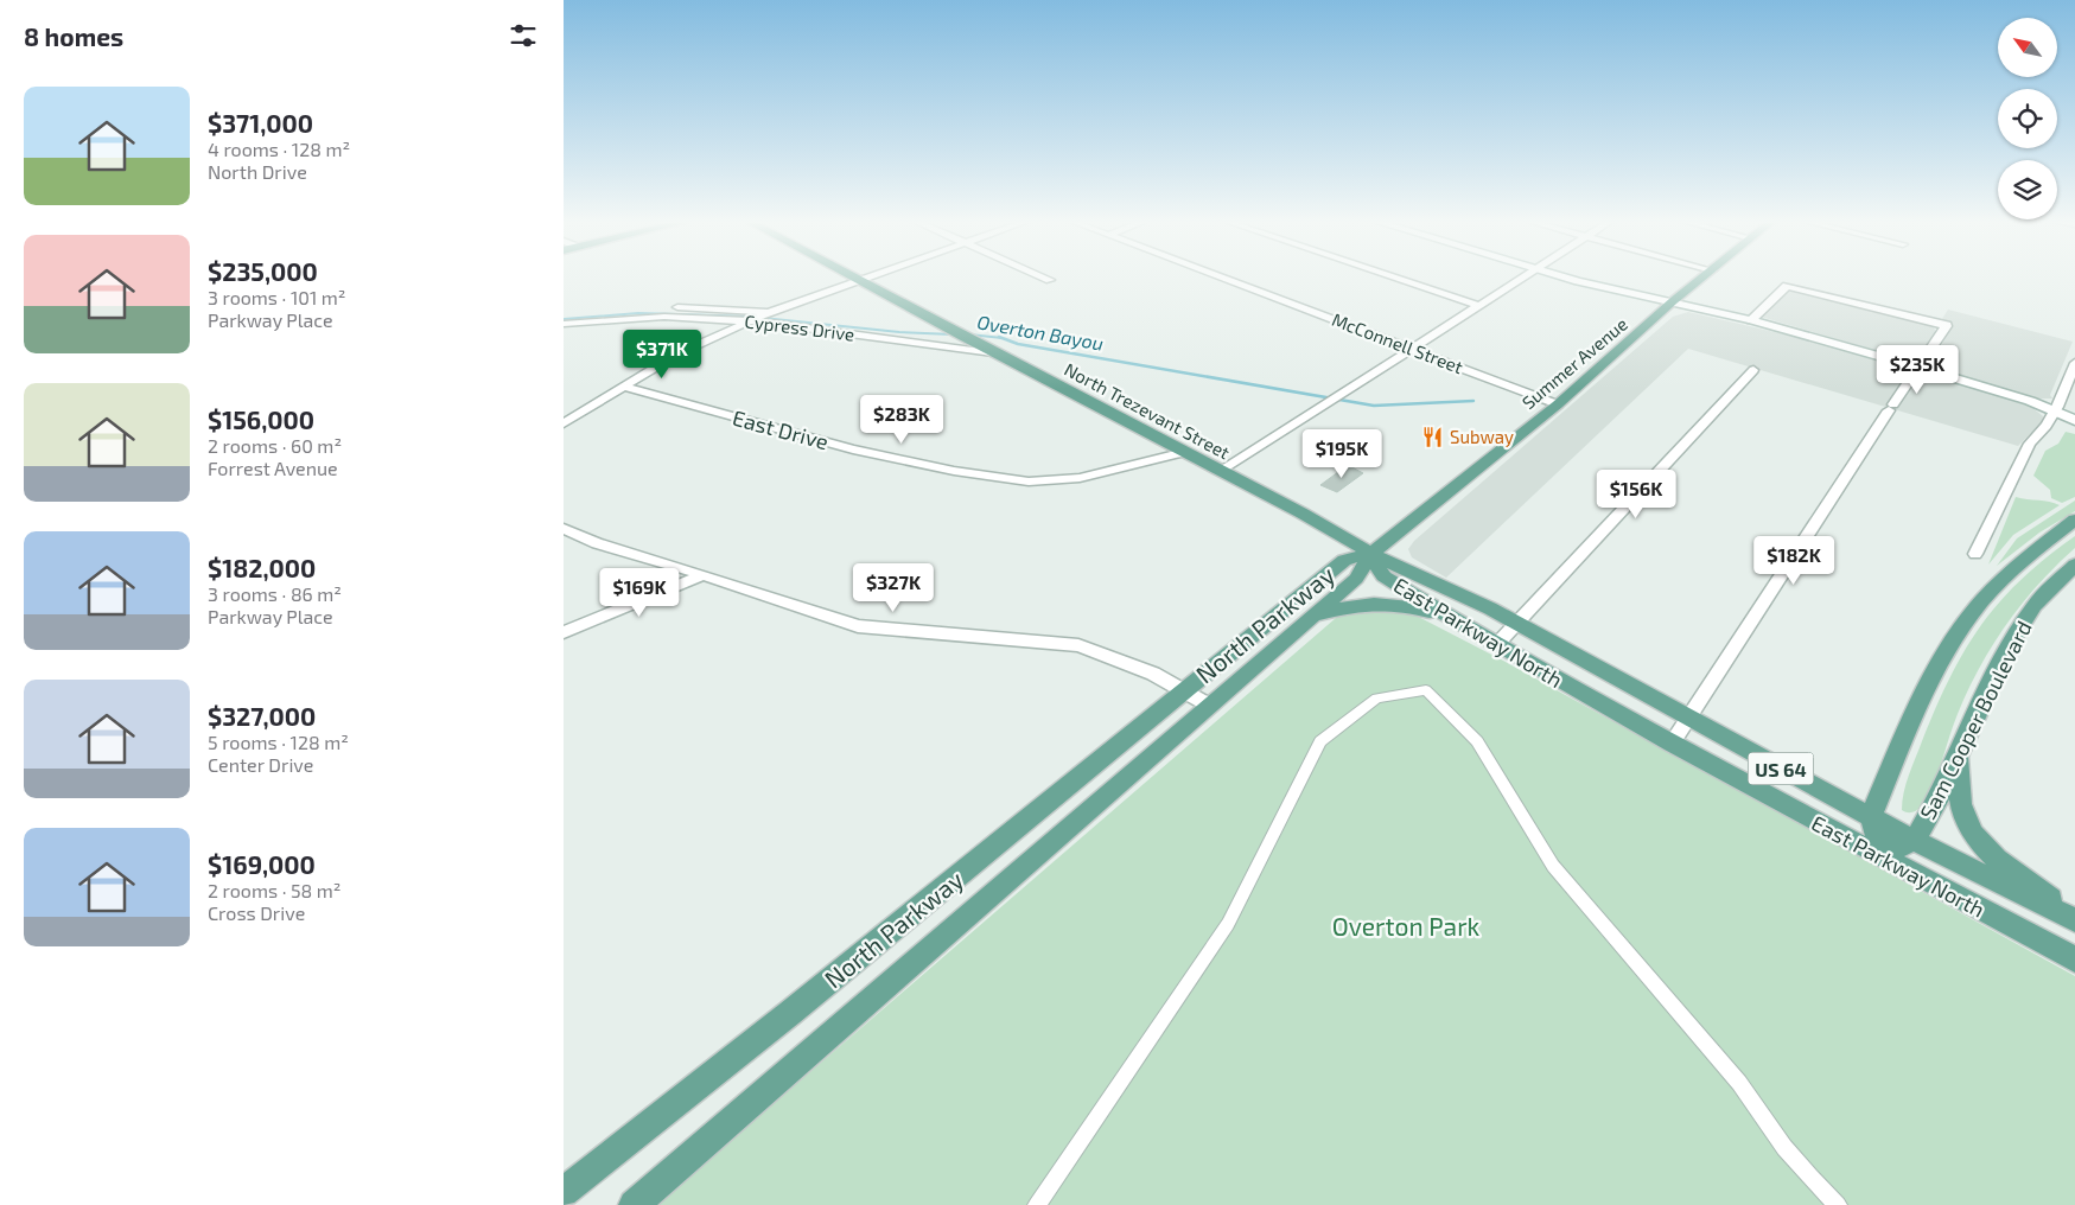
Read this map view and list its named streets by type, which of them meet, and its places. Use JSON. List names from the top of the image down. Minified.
{"streets":{"main road":["Summer Avenue","North Trezevant Street","North Parkway","East Parkway North","Sam Cooper Boulevard","US 64"],"street":["Cypress Drive","McConnell Street","East Drive"]},"crossings":[["Cypress Drive","North Trezevant Street"],["McConnell Street","Summer Avenue"],["Summer Avenue","North Trezevant Street"],["Summer Avenue","North Parkway"],["Summer Avenue","East Parkway North"],["North Trezevant Street","East Drive"],["North Trezevant Street","North Parkway"],["North Trezevant Street","East Parkway North"],["North Parkway","East Parkway North"],["East Parkway North","Sam Cooper Boulevard"]],"water":["Overton Bayou"],"parks":["Overton Park"],"places":{"restaurant":["Subway"]},"north":"top left","page":{"heading":"8 homes","list":[{"name":"$371,000","note":"4 rooms · 128 m² · North Drive"},{"name":"$235,000","note":"3 rooms · 101 m² · Parkway Place"},{"name":"$156,000","note":"2 rooms · 60 m² · Forrest Avenue"},{"name":"$182,000","note":"3 rooms · 86 m² · Parkway Place"},{"name":"$327,000","note":"5 rooms · 128 m² · Center Drive"},{"name":"$169,000","note":"2 rooms · 58 m² · Cross Drive"}],"price":["$371K","$235K","$283K","$195K","$156K","$182K","$327K","$169K"]}}
